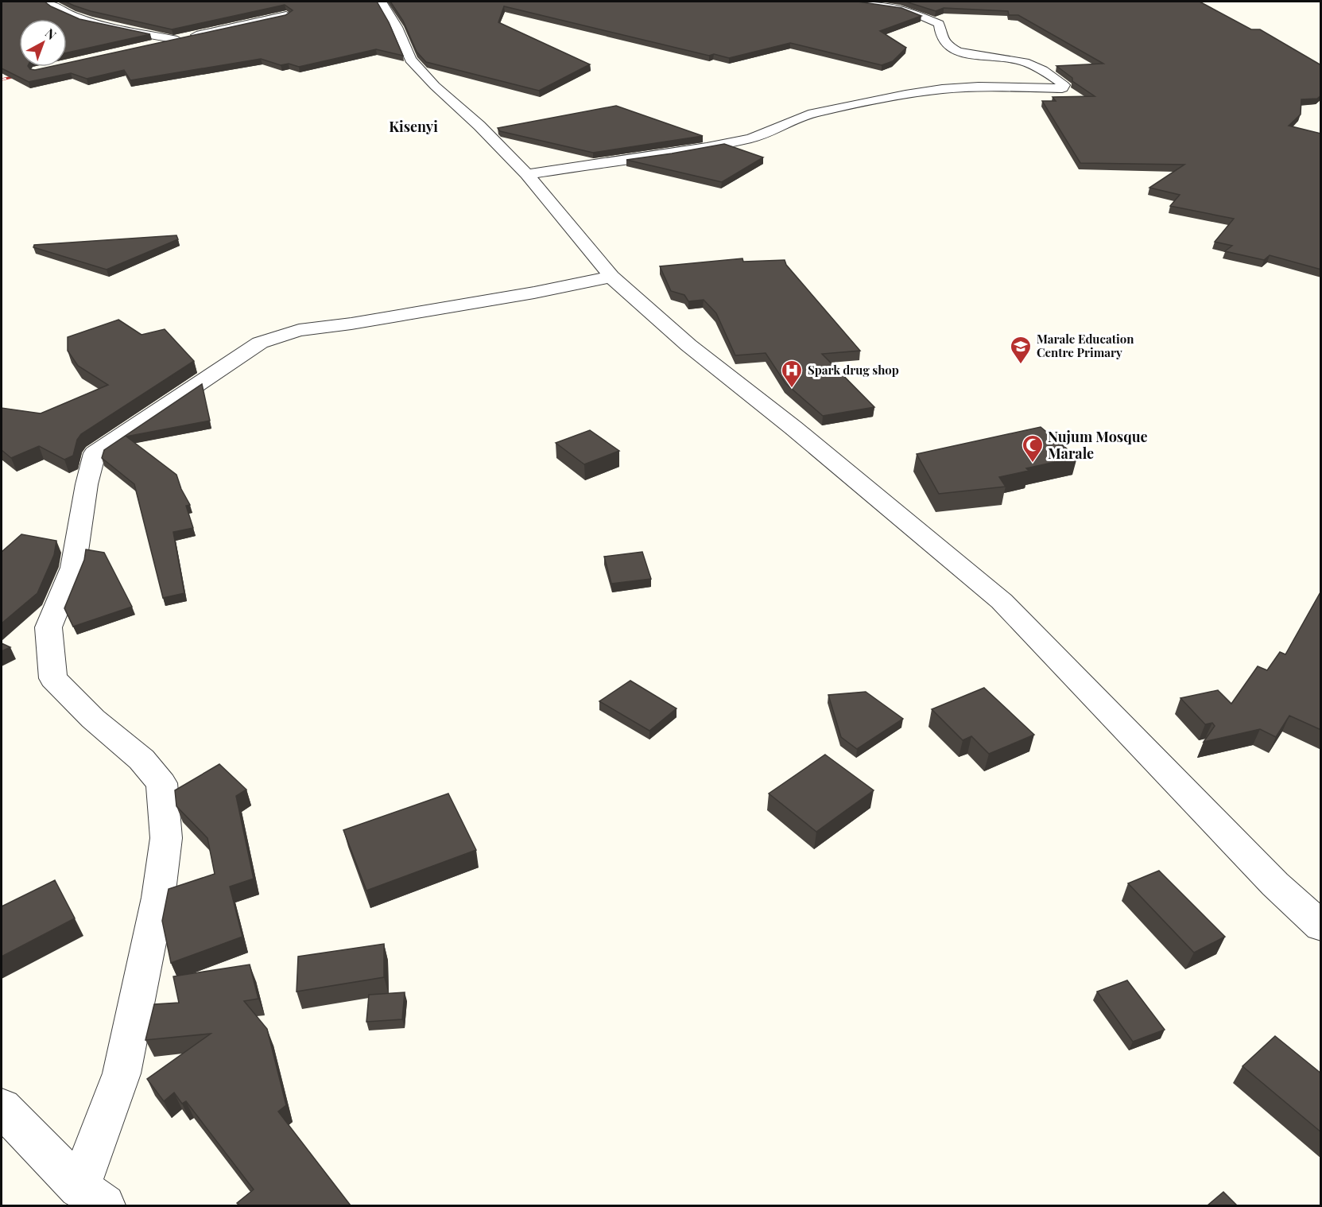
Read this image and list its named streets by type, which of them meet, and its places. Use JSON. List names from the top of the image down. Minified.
{"districts":["Kisenyi"],"places":{"school or university":["Marale Education Centre Primary"],"hospital":["Spark drug shop"],"mosque":["Nujum Mosque Marale"]},"north":"top right"}
